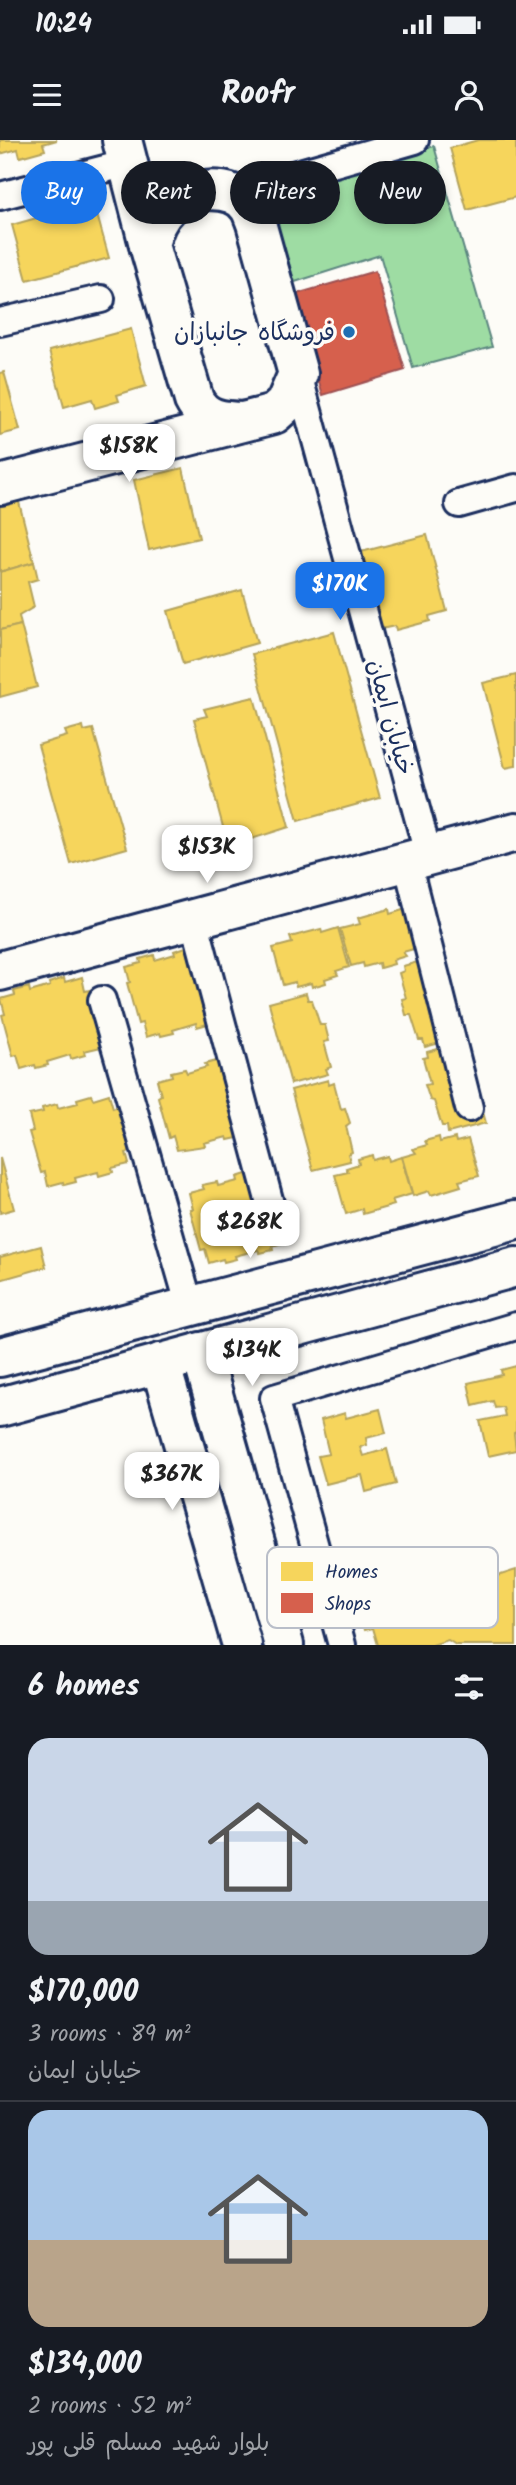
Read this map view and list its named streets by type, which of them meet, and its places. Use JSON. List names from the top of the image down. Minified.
{"streets":{"street":["خیابان ایمان"]},"places":["فروشگاه جانبازان"],"legend":["Homes","Shops"],"page":{"status":"10:24","header":"Roofr","chip":["Buy","Rent","Filters","New"],"price":["$158K","$170K","$153K","$268K","$134K","$367K"],"heading":"6 homes","list":[{"name":"$170,000","note":"3 rooms · 89 m² · خیابان ایمان"},{"name":"$134,000","note":"2 rooms · 52 m² · بلوار شهید مسلم قلی پور"}]}}
